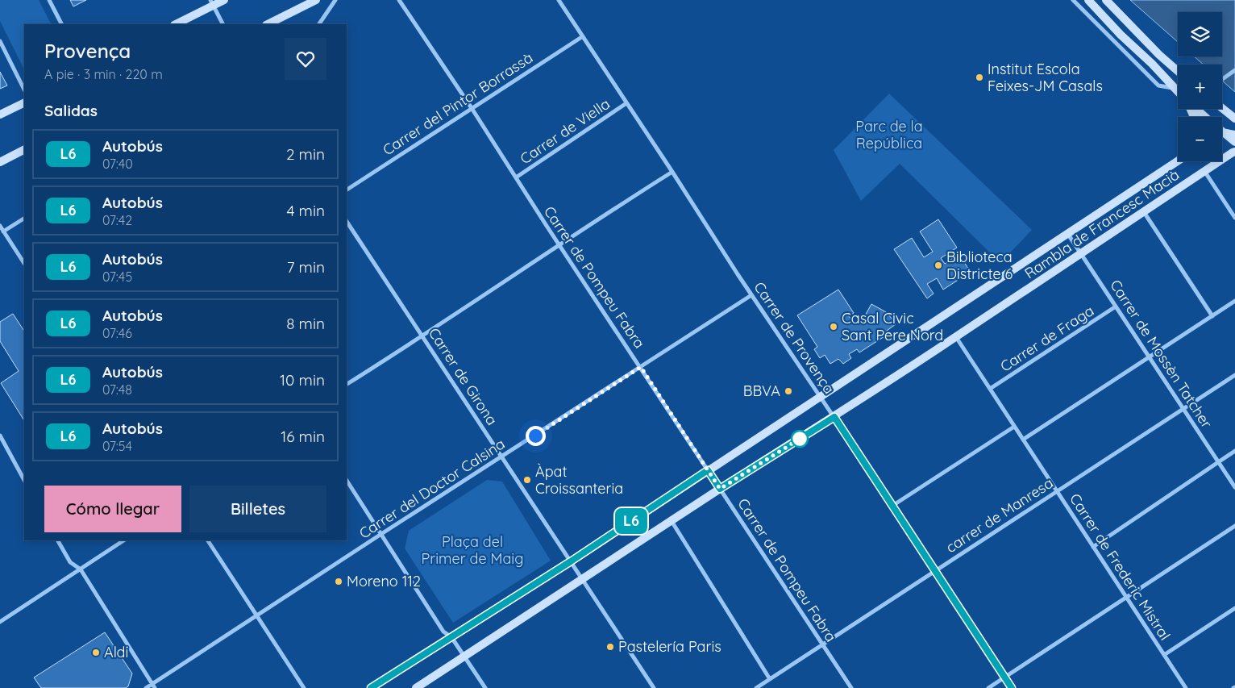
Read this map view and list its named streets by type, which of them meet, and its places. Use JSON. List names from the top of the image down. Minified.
{"streets":{"street":["Carrer del Pintor Borrassà","Carrer de Viella","Rambla de Francesc Macià","Carrer de Pompeu Fabra","Carrer de Provença","Carrer de Fraga","Carrer de Mossèn Tatcher","Carrer de Girona","Carrer del Doctor Calsina","carrer de Manresa","Carrer de Frederic Mistral"]},"crossings":[["Carrer del Pintor Borrassà","Carrer de Pompeu Fabra"],["Carrer del Pintor Borrassà","Carrer de Provença"],["Carrer de Viella","Carrer de Pompeu Fabra"],["Carrer de Viella","Carrer de Provença"],["Rambla de Francesc Macià","Carrer de Pompeu Fabra"],["Rambla de Francesc Macià","Carrer de Provença"],["Rambla de Francesc Macià","Carrer de Mossèn Tatcher"],["Rambla de Francesc Macià","Carrer de Girona"],["Rambla de Francesc Macià","Carrer de Frederic Mistral"],["Carrer de Pompeu Fabra","Carrer del Doctor Calsina"],["Carrer de Pompeu Fabra","carrer de Manresa"],["Carrer de Provença","Carrer del Doctor Calsina"],["Carrer de Provença","carrer de Manresa"],["Carrer de Fraga","Carrer de Mossèn Tatcher"],["Carrer de Fraga","Carrer de Frederic Mistral"],["Carrer de Mossèn Tatcher","carrer de Manresa"],["Carrer de Girona","Carrer del Doctor Calsina"],["carrer de Manresa","Carrer de Frederic Mistral"]],"parks":["Parc de la República","Plaça del Primer de Maig"],"places":["Institut Escola Feixes-JM Casals","Biblioteca Districte 6","Casal Civic Sant Pere Nord","BBVA","Àpat Croissanteria","Moreno 112","Pastelería Paris","Aldi"],"lines":["bus line L6"],"page":{"on_map":"L6","map_buttons":["+","−"],"heading":[["Provença","A pie · 3 min · 220 m"],"Salidas"],"list":[{"mark":"L6","name":"Autobús","note":"07:40","value":"2 min"},{"mark":"L6","name":"Autobús","note":"07:42","value":"4 min"},{"mark":"L6","name":"Autobús","note":"07:45","value":"7 min"},{"mark":"L6","name":"Autobús","note":"07:46","value":"8 min"},{"mark":"L6","name":"Autobús","note":"07:48","value":"10 min"},{"mark":"L6","name":"Autobús","note":"07:54","value":"16 min"}],"buttons":["Cómo llegar","Billetes"]}}
